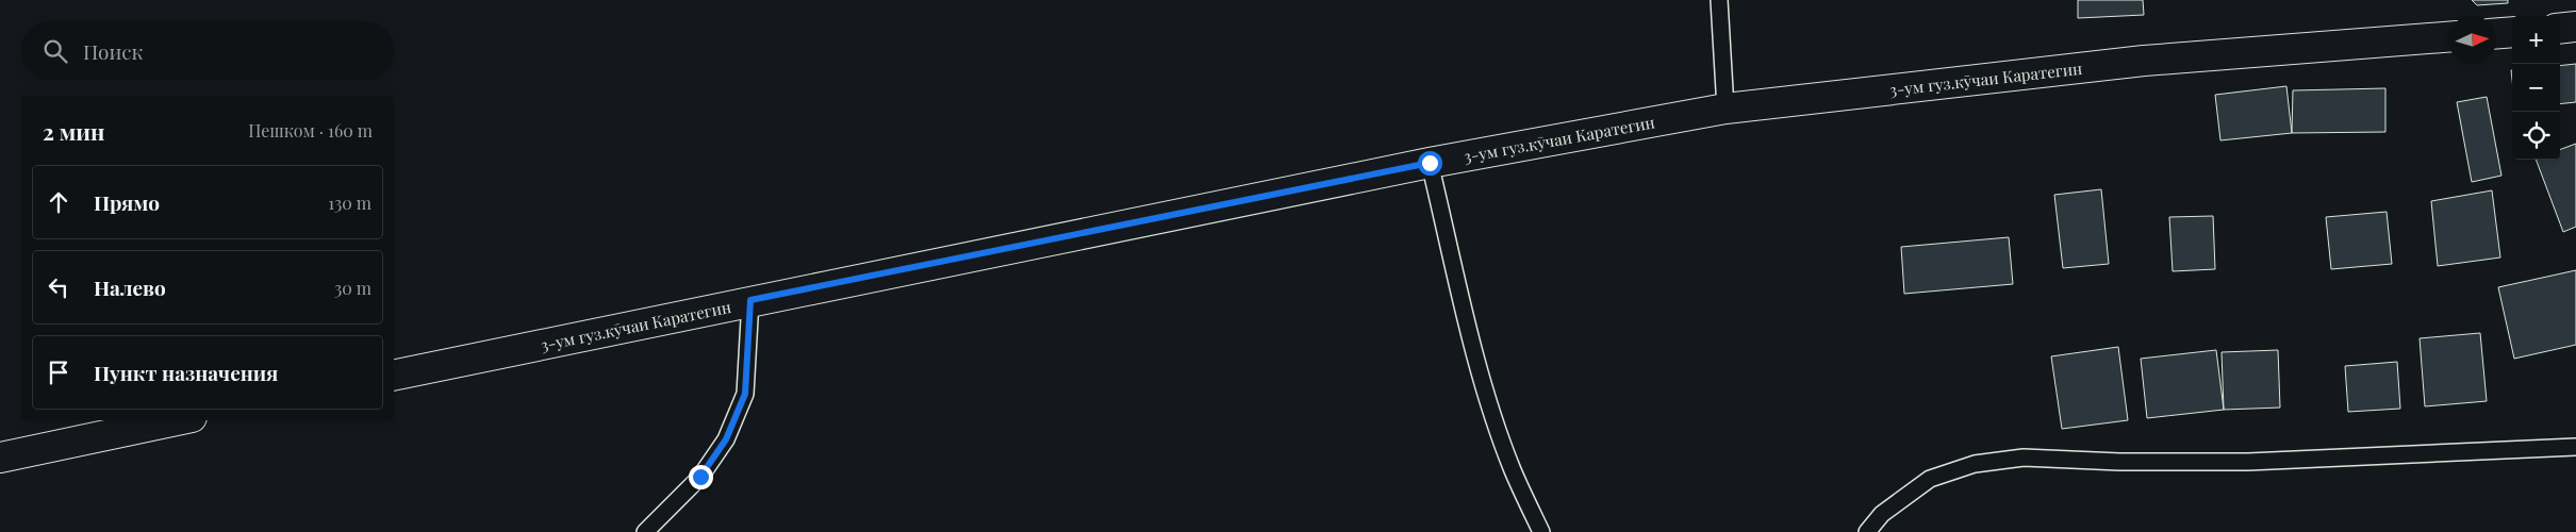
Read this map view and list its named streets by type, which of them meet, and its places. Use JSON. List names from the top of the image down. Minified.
{"streets":{"street":["3-ум гуз.кӯчаи Каратегин"]},"north":"right","page":{"map_buttons":["+","−"],"search":"Поиск","heading":["2 мин","Пешком · 160 m"],"list":[["Прямо","130 m"],["Налево","30 m"],"Пункт назначения"]}}
